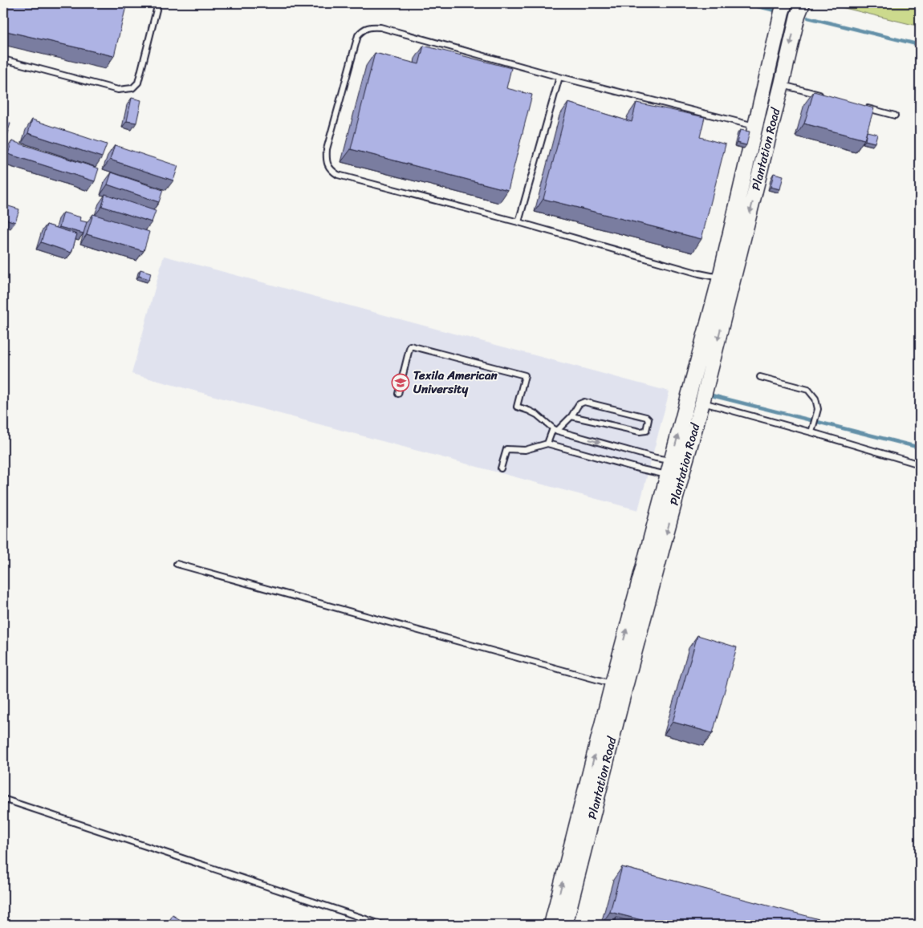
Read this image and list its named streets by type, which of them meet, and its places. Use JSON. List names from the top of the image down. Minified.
{"streets":{"street":["Plantation Road"]},"places":{"school or university":["Texila American University"]}}
